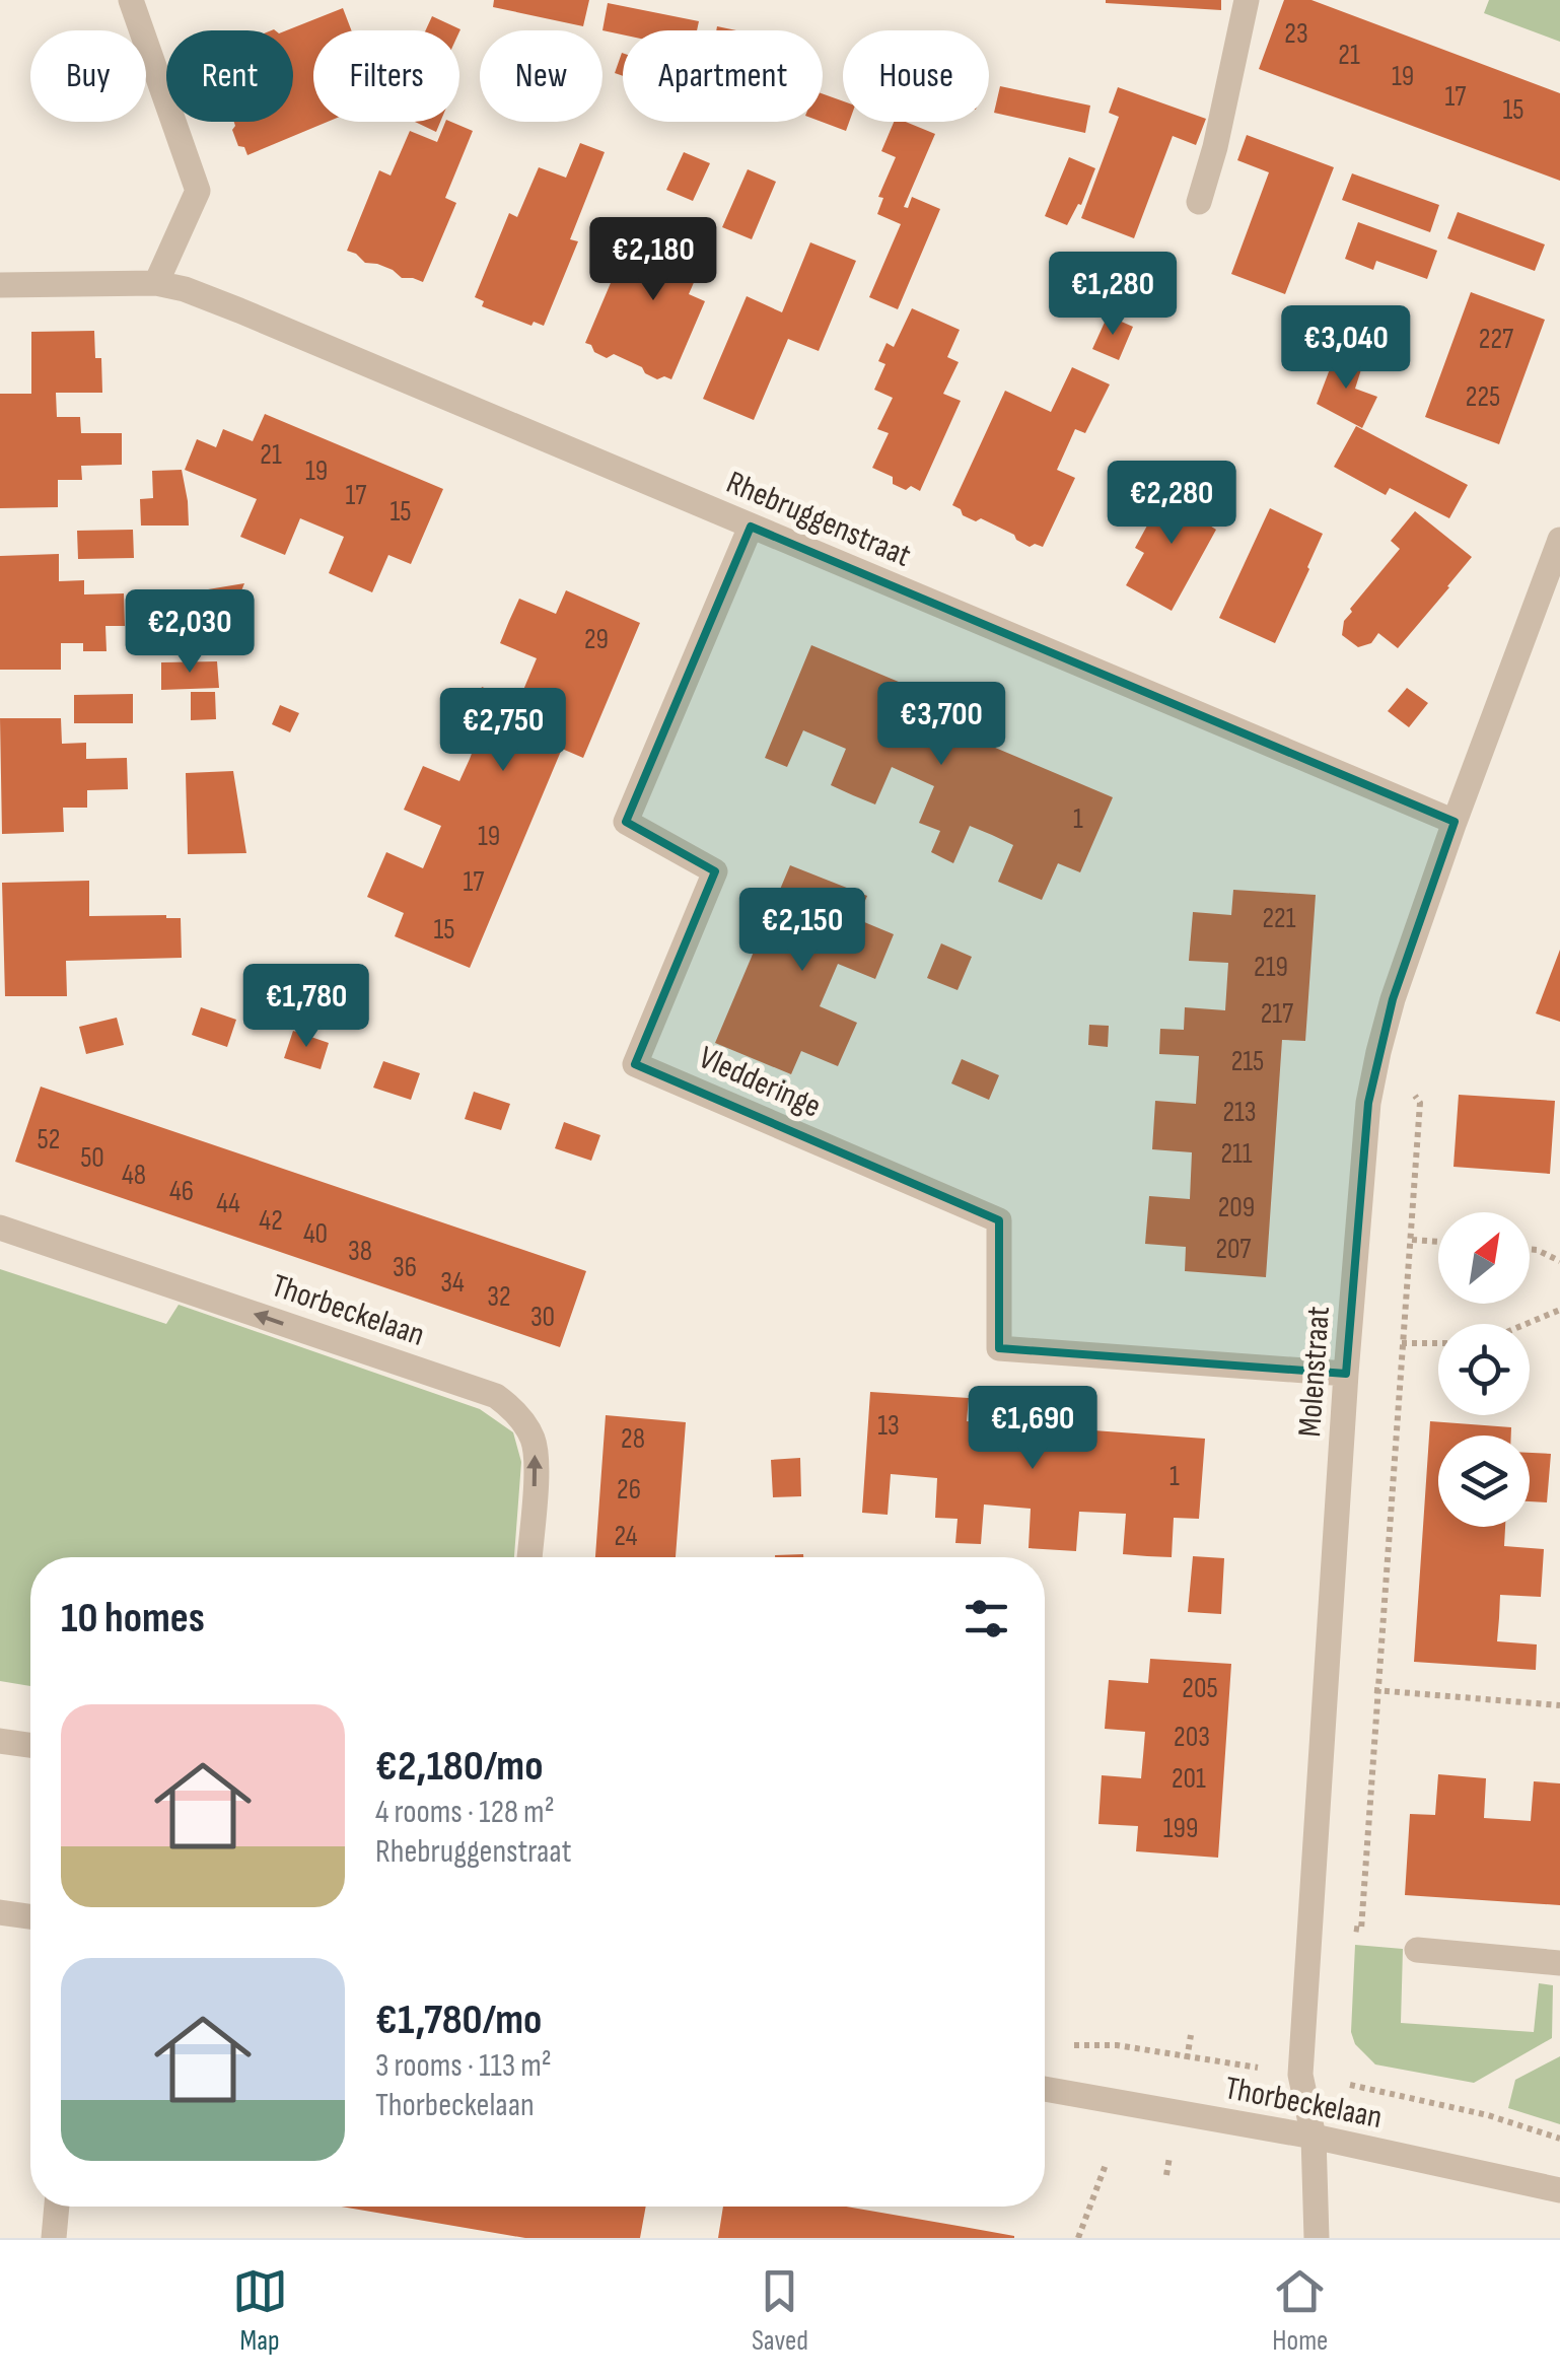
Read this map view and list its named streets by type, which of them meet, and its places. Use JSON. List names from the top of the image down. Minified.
{"streets":{"street":["Rhebruggenstraat","Vledderinge","Thorbeckelaan","Molenstraat"]},"crossings":[["Rhebruggenstraat","Vledderinge"],["Rhebruggenstraat","Molenstraat"],["Vledderinge","Molenstraat"],["Thorbeckelaan","Molenstraat"]],"one_way":["Thorbeckelaan"],"house_numbers":["23","21","19","17","15","227","225","21","19","17","15","29","1","19","17","221","15","219","217","215","213","52","211","50","48","46","44","209","42","40","207","38","36","34","32","30","13","28","1","26","24","205","203","201","199"],"north":"top right","page":{"chip":["Buy","Rent","Filters","New","Apartment","House"],"price":["€2,180","€1,280","€3,040","€2,280","€2,030","€3,700","€2,750","€2,150","€1,780","€1,690"],"heading":"10 homes","list":[{"name":"€2,180/mo","note":"4 rooms · 128 m² · Rhebruggenstraat"},{"name":"€1,780/mo","note":"3 rooms · 113 m² · Thorbeckelaan"}],"tabs":["Map","Saved","Home"]}}
